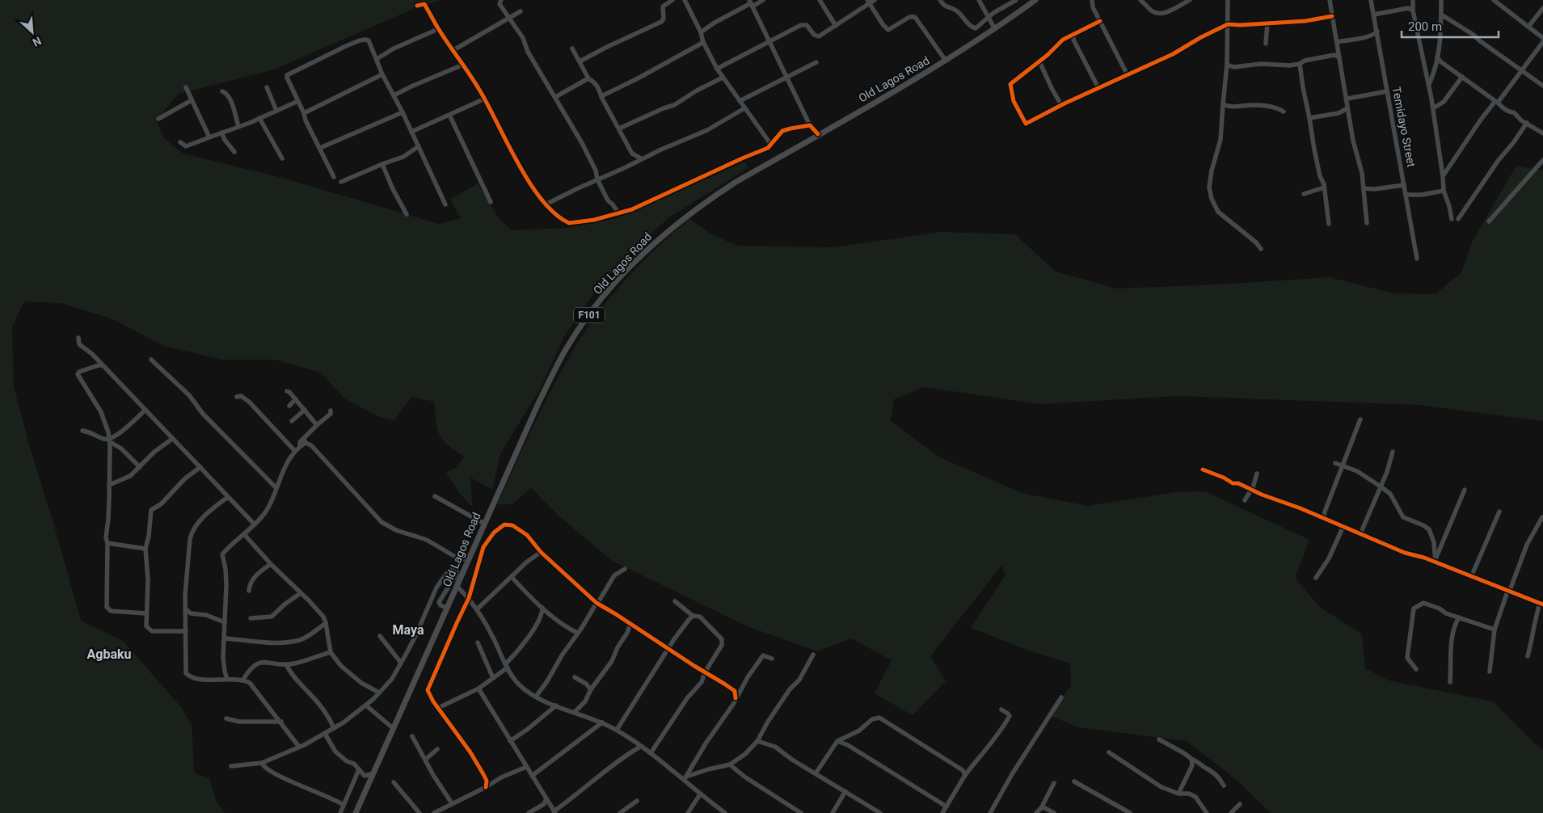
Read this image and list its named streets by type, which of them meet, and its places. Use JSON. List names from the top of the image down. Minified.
{"streets":{"main road":["Old Lagos Road","F101"],"street":["Temidayo Street"]},"districts":["Maya","Agbaku"],"scale_bar":"200 m","north":"bottom right"}
